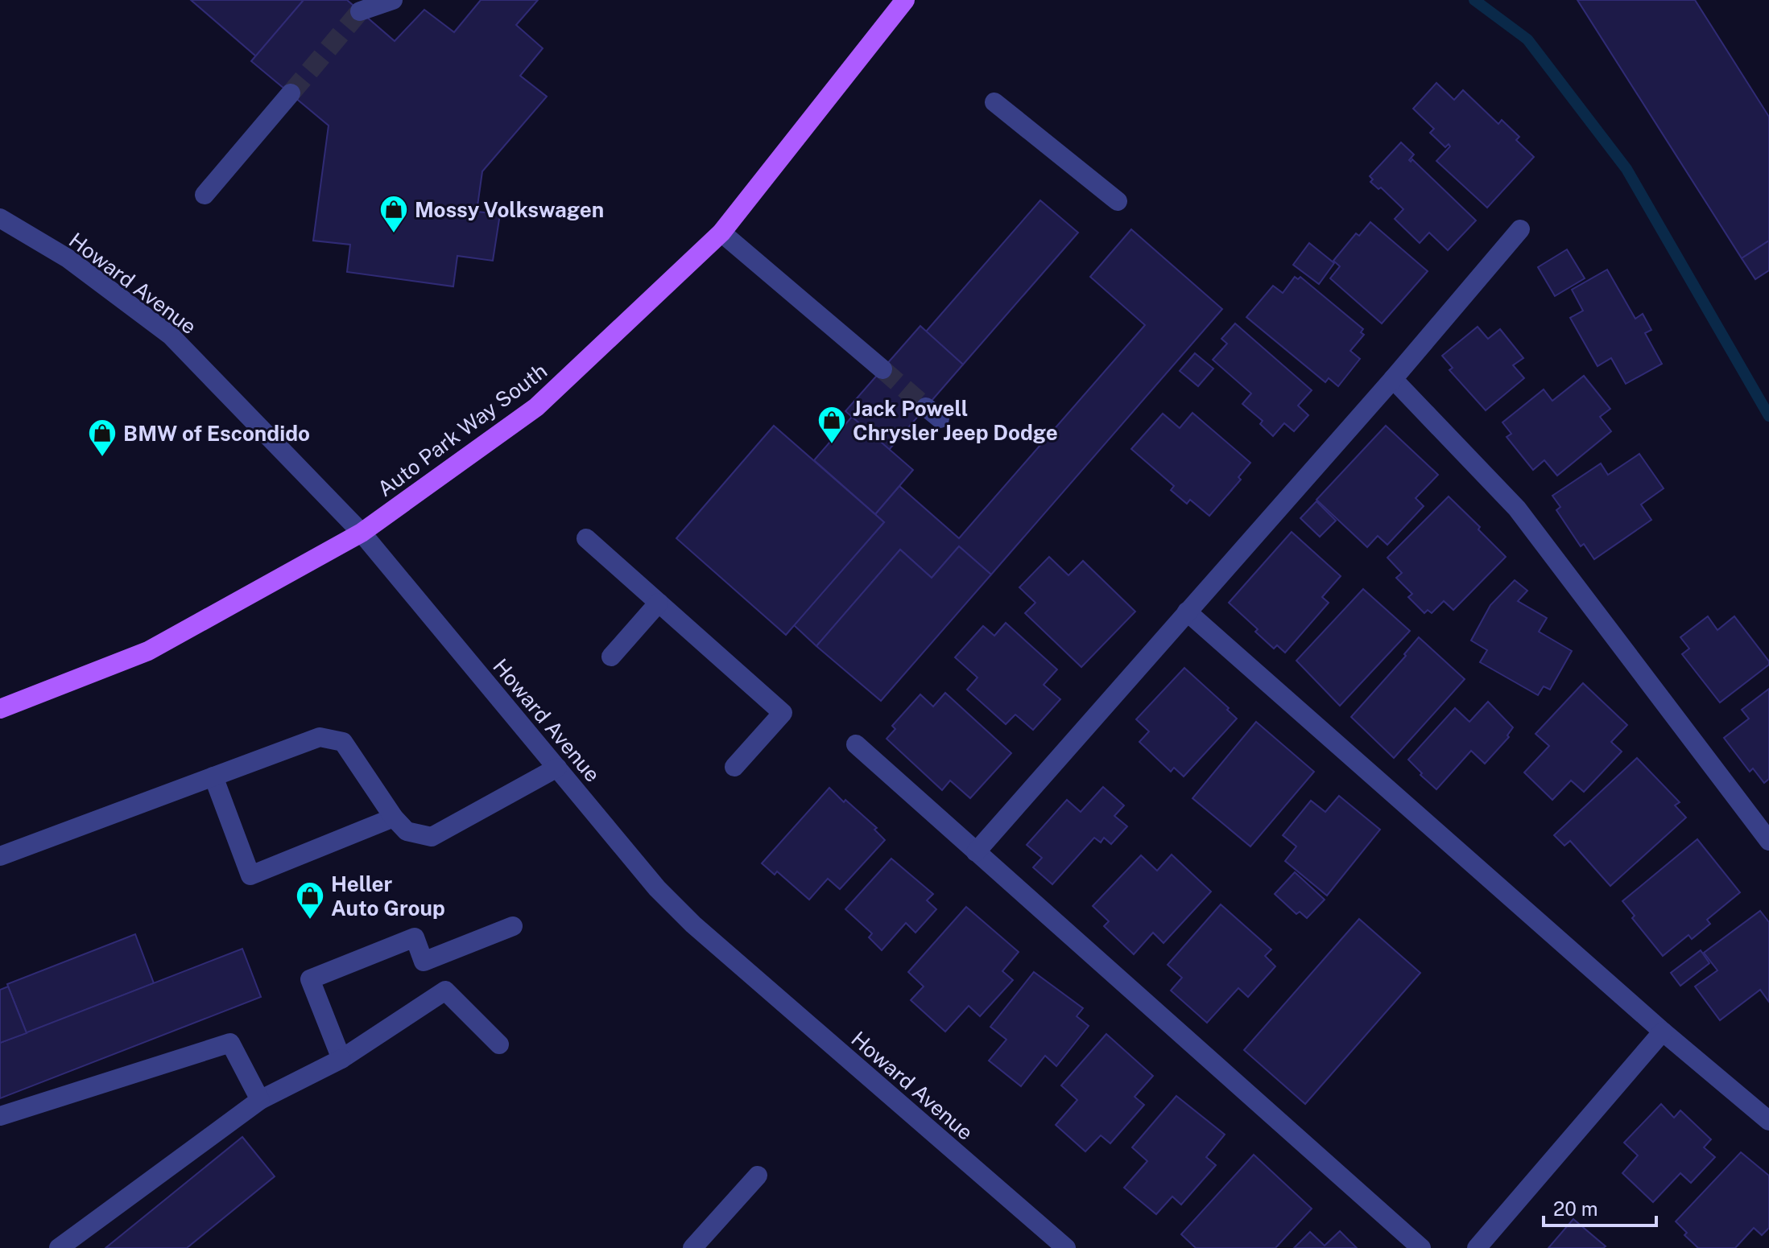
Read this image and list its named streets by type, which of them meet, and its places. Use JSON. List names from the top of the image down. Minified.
{"streets":{"main road":["Auto Park Way South"],"street":["Howard Avenue"]},"crossings":[["Howard Avenue","Auto Park Way South"]],"places":{"shop":["Mossy Volkswagen","Jack Powell Chrysler Jeep Dodge","BMW of Escondido","Heller Auto Group"]},"scale_bar":"20 m"}
